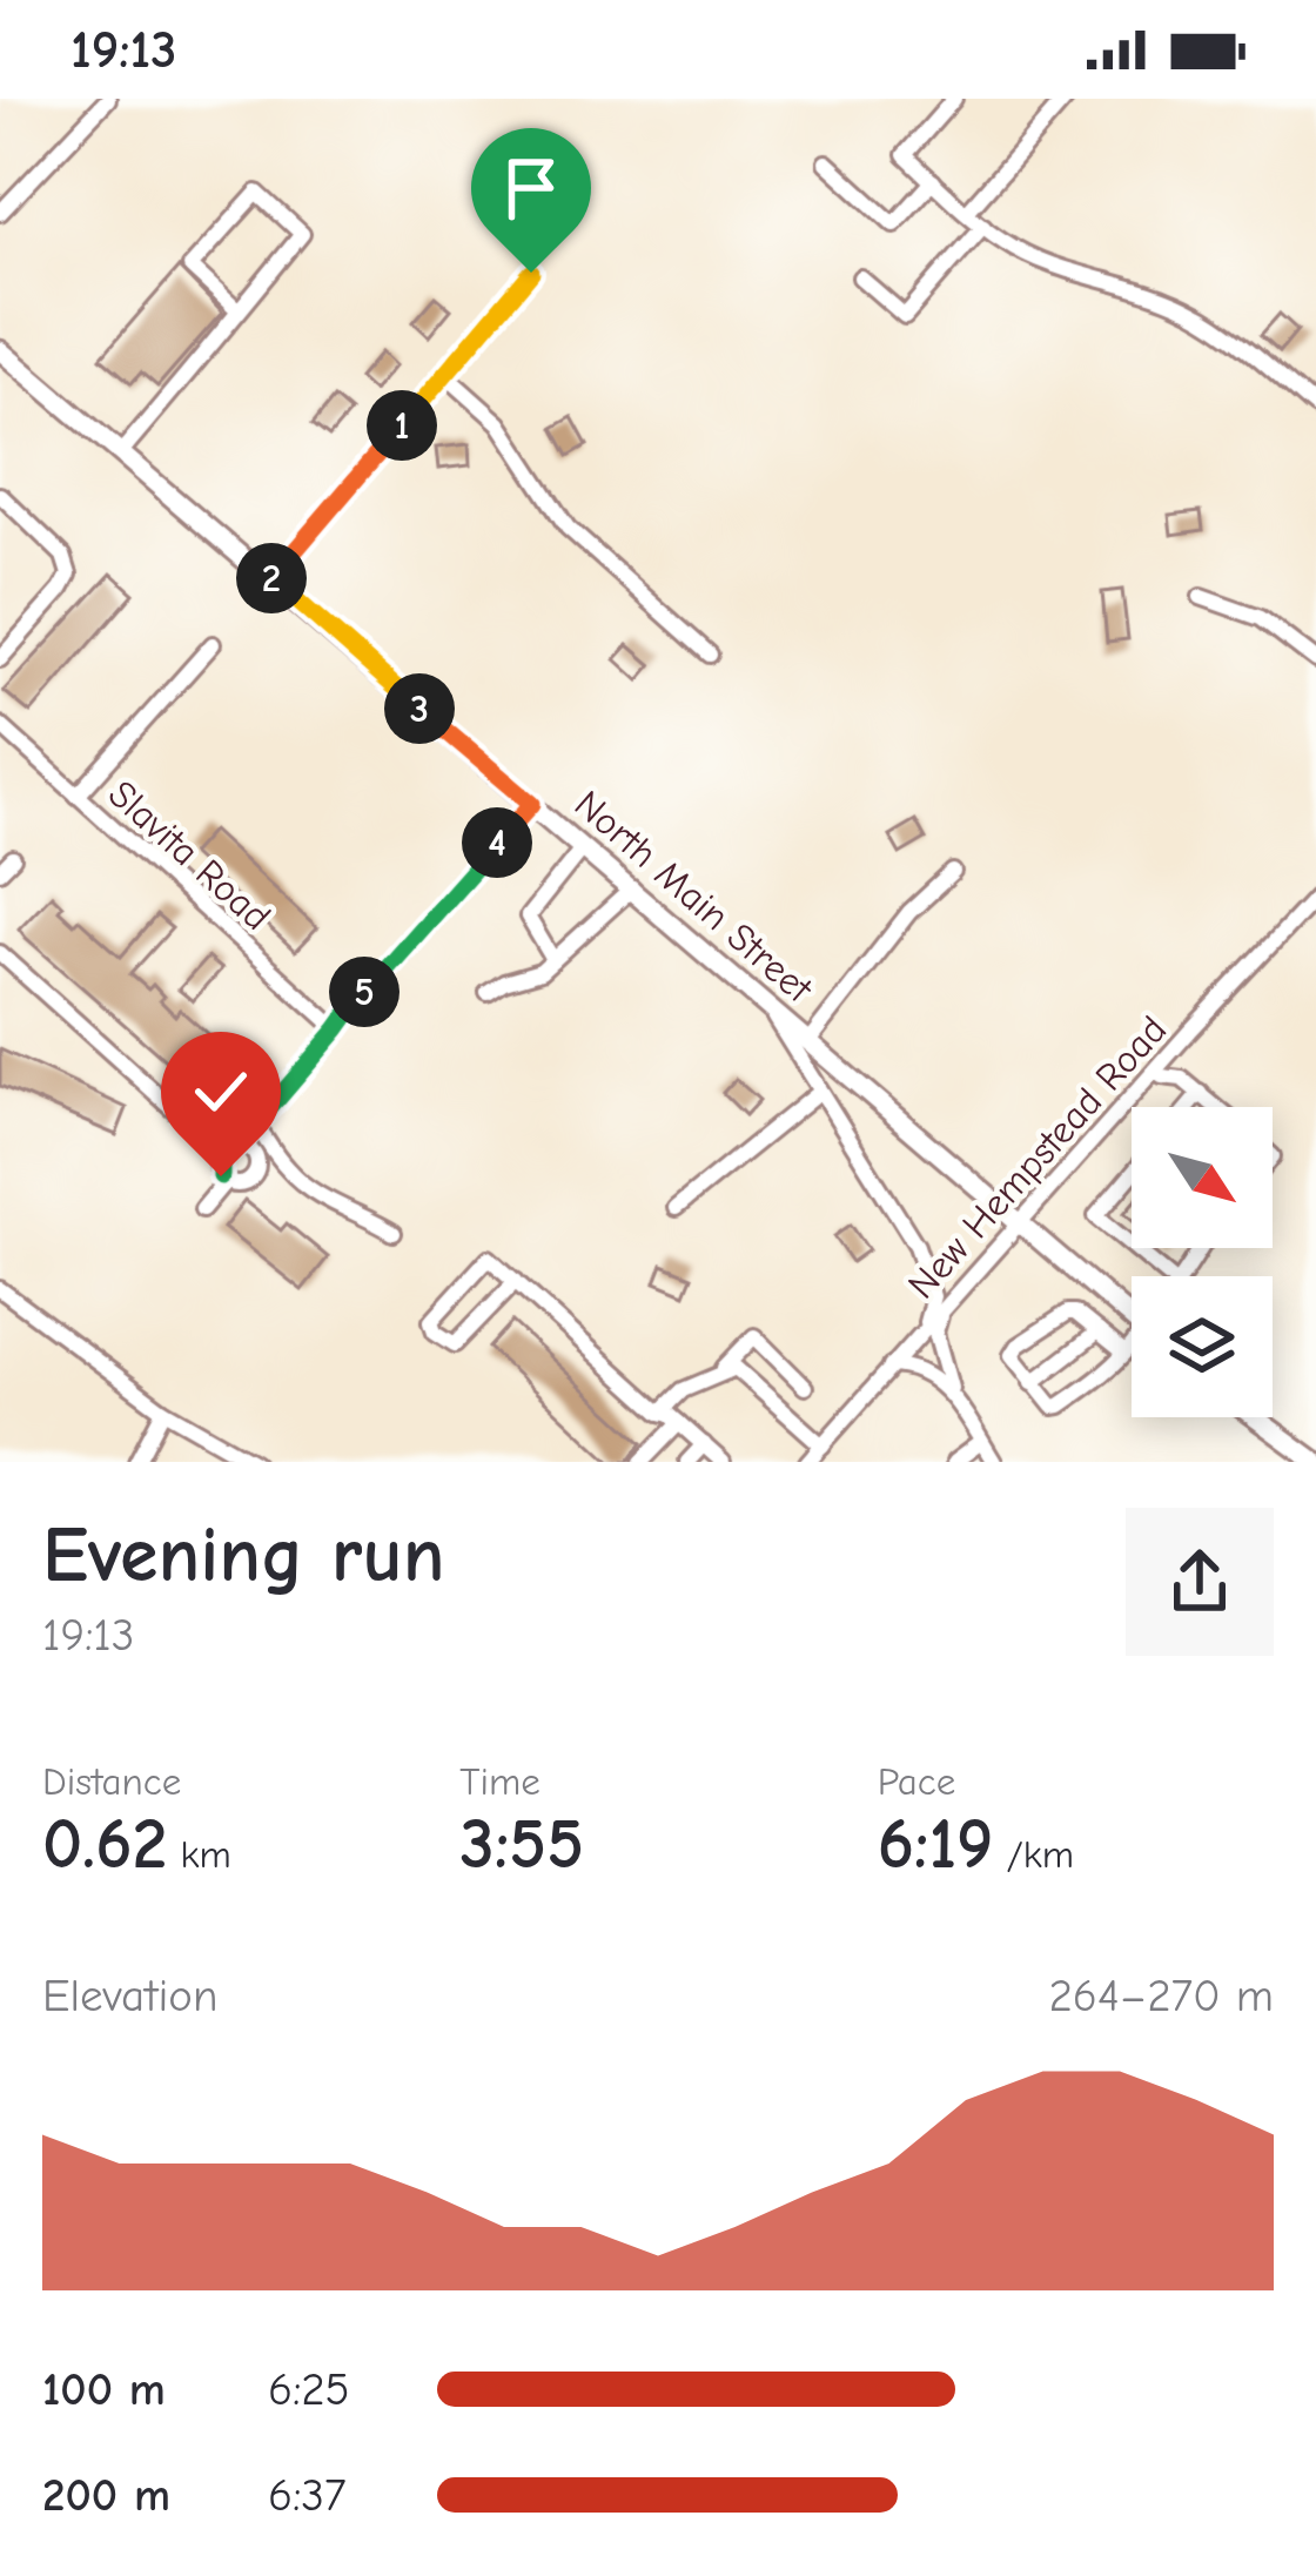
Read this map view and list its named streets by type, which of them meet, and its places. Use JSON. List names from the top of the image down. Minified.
{"streets":{"main road":["North Main Street"],"street":["Slavita Road","New Hempstead Road"]},"crossings":[["North Main Street","New Hempstead Road"]],"north":"bottom right","page":{"status":"19:13","pins":["1","2","3","4","5"],"heading":["Evening run","19:13"],"stats":[["Distance","0.62 km"],["Time","3:55"],["Pace","6:19 /km"]],"chart":["Elevation","264–270 m"],"list":[{"name":"100 m","note":"6:25"},{"name":"200 m","note":"6:37"}]}}
